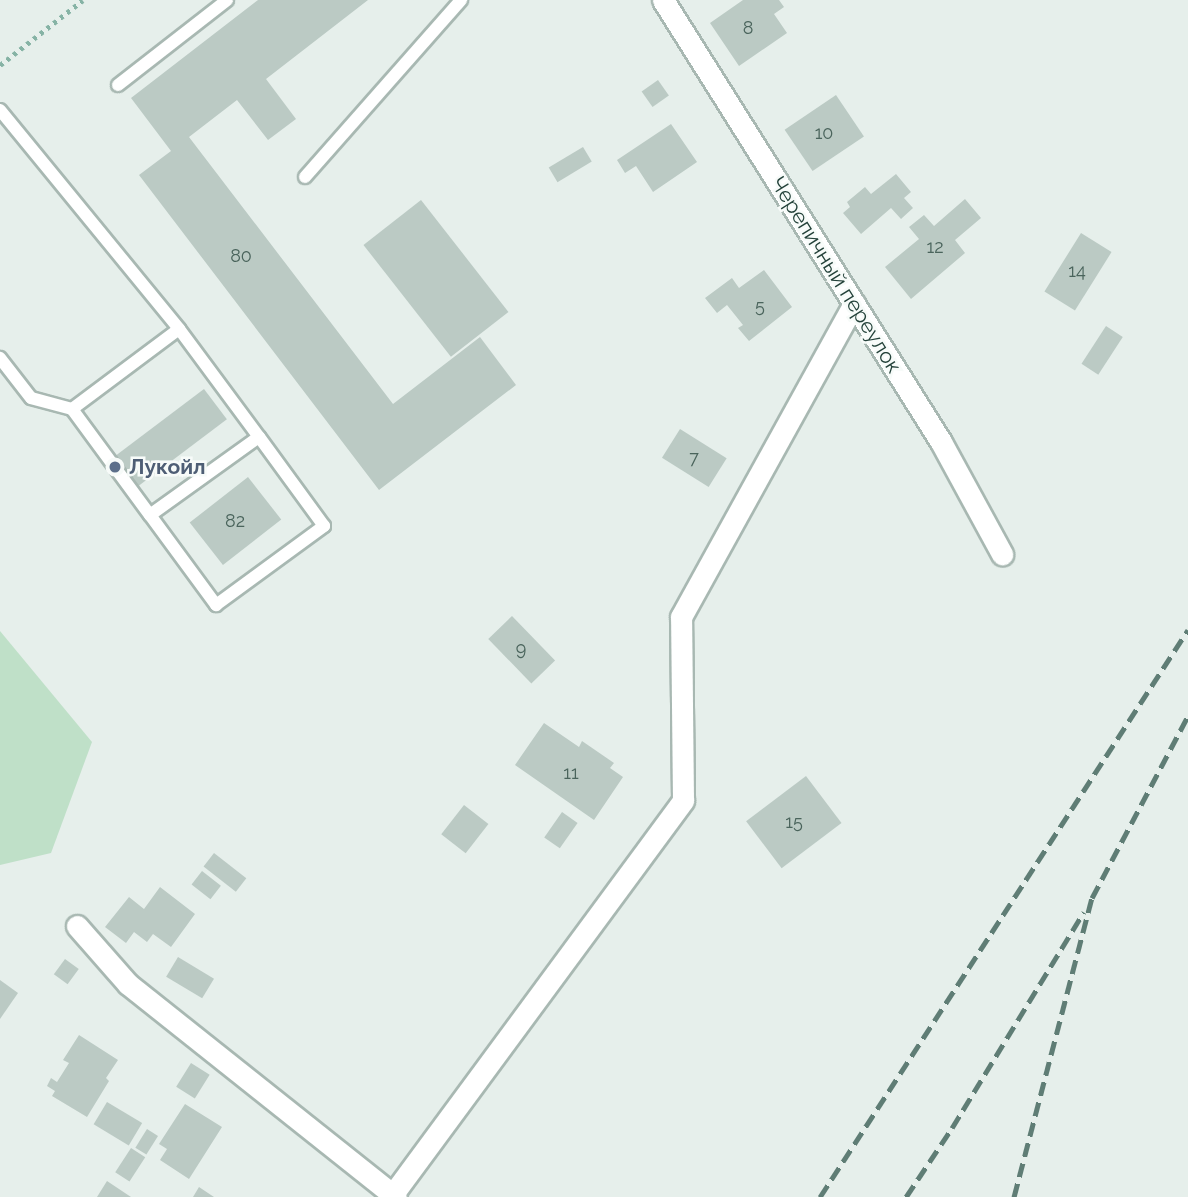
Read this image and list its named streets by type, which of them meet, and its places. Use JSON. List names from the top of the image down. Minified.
{"streets":{"street":["Черепичный переулок"]},"places":["Лукойл"],"house_numbers":["8","10","12","80","14","5","7","82","9","11","15"]}
